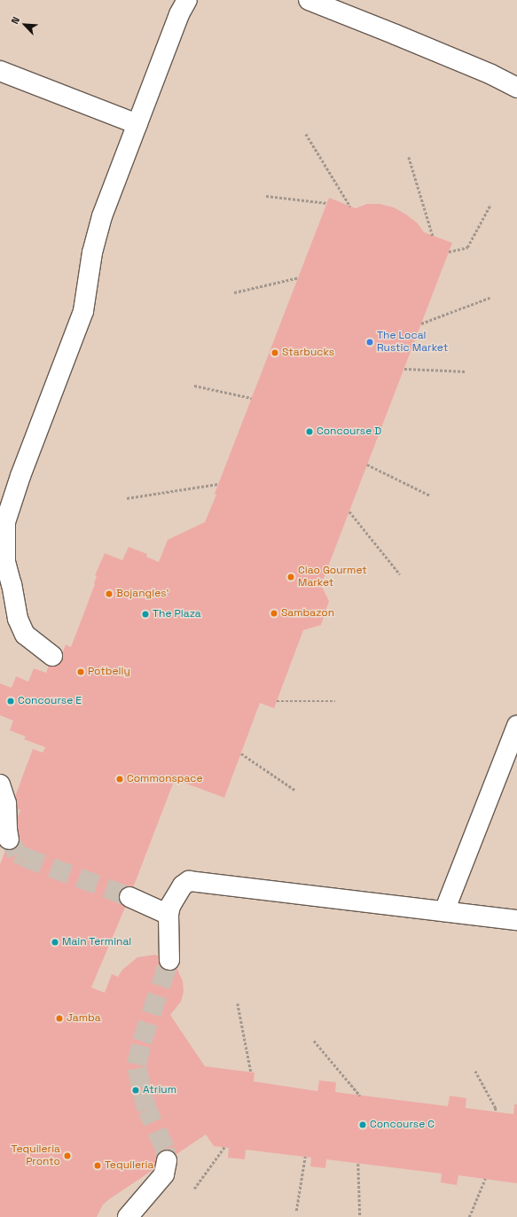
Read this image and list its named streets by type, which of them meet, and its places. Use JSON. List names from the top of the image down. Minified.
{"places":["The Local Rustic Market","Starbucks","Concourse D","Ciao Gourmet Market","Bojangles'","Sambazon","The Plaza","Potbelly","Concourse E","Commonspace","Main Terminal","Jamba","Atrium","Concourse C","Tequileria Pronto","Tequileria"],"north":"top left"}
